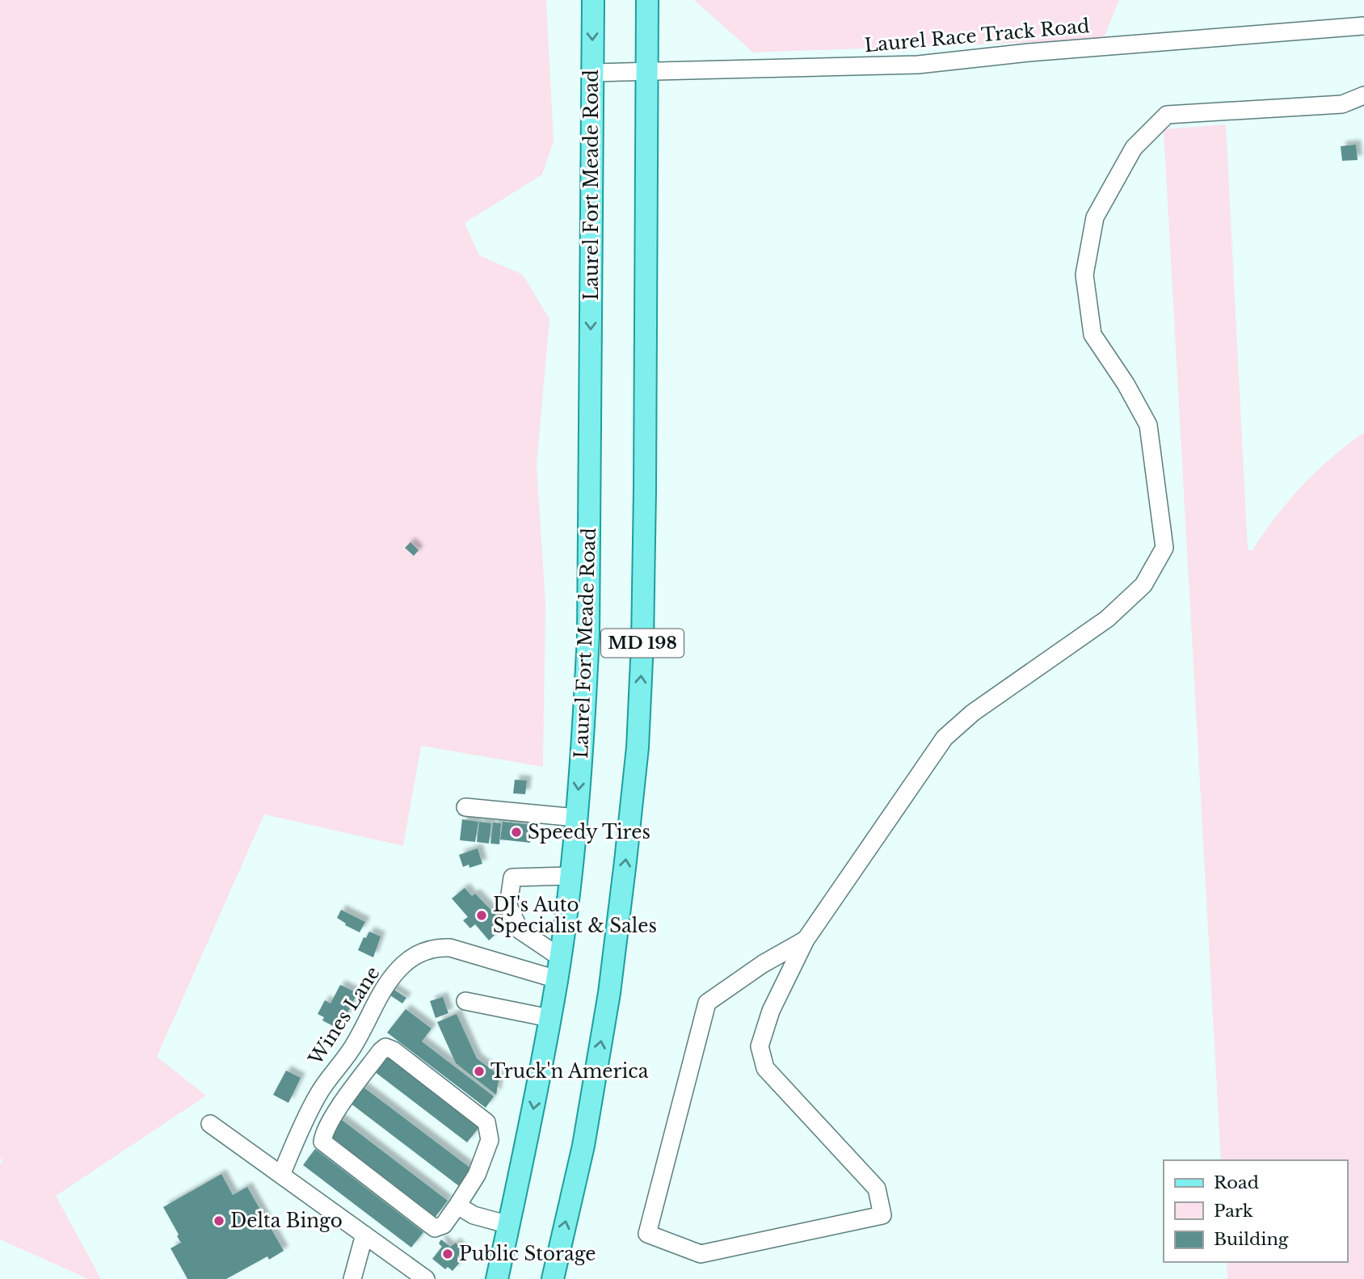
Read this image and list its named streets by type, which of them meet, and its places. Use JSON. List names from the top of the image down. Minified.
{"streets":{"main road":["Laurel Fort Meade Road","MD 198"],"street":["Laurel Race Track Road","Wines Lane"]},"crossings":[["Laurel Race Track Road","Laurel Fort Meade Road"],["Laurel Race Track Road","MD 198"],["Laurel Fort Meade Road","Wines Lane"]],"places":["Speedy Tires","DJ's Auto Specialist & Sales","Truck'n America","Delta Bingo","Public Storage"],"legend":["Road","Park","Building"]}
